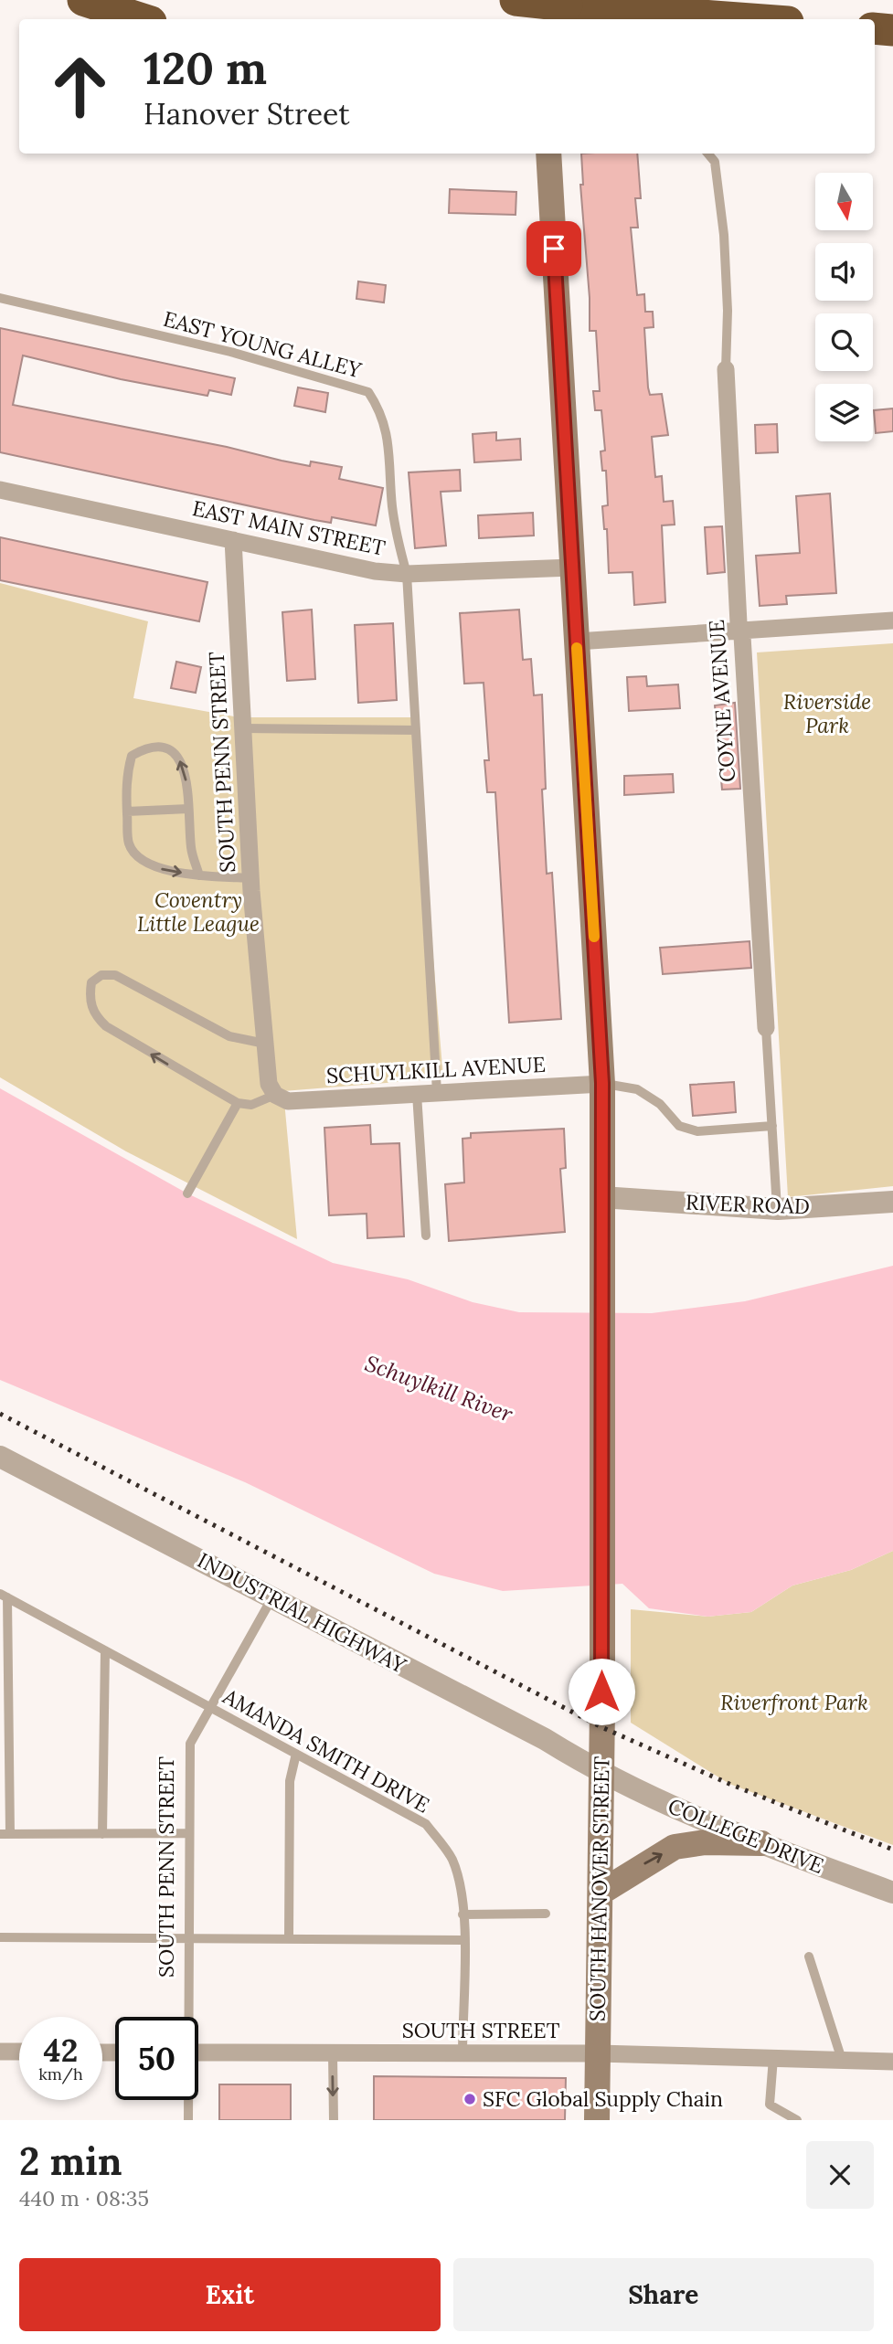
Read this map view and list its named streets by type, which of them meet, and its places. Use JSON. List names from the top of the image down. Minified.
{"streets":{"main road":["SOUTH HANOVER STREET"],"street":["EAST MAIN STREET","COYNE AVENUE","SOUTH PENN STREET","SCHUYLKILL AVENUE","RIVER ROAD","INDUSTRIAL HIGHWAY","COLLEGE DRIVE","SOUTH STREET"],"lane":["EAST YOUNG ALLEY","AMANDA SMITH DRIVE"]},"crossings":[["EAST YOUNG ALLEY","EAST MAIN STREET"],["EAST MAIN STREET","SOUTH PENN STREET"],["SOUTH PENN STREET","SCHUYLKILL AVENUE"],["SOUTH PENN STREET","INDUSTRIAL HIGHWAY"],["SOUTH PENN STREET","AMANDA SMITH DRIVE"],["RIVER ROAD","SOUTH HANOVER STREET"],["INDUSTRIAL HIGHWAY","COLLEGE DRIVE"],["INDUSTRIAL HIGHWAY","SOUTH HANOVER STREET"],["AMANDA SMITH DRIVE","SOUTH STREET"],["COLLEGE DRIVE","SOUTH HANOVER STREET"],["SOUTH HANOVER STREET","SOUTH STREET"]],"water":["Schuylkill River"],"parks":["Riverside Park","Coventry Little League","Riverfront Park"],"places":["SFC Global Supply Chain"],"north":"bottom","page":{"turn":["120 m","Hanover Street"],"speed":"42 km/h","limit":"50","heading":["2 min","440 m · 08:35"],"buttons":["Exit","Share"]}}
